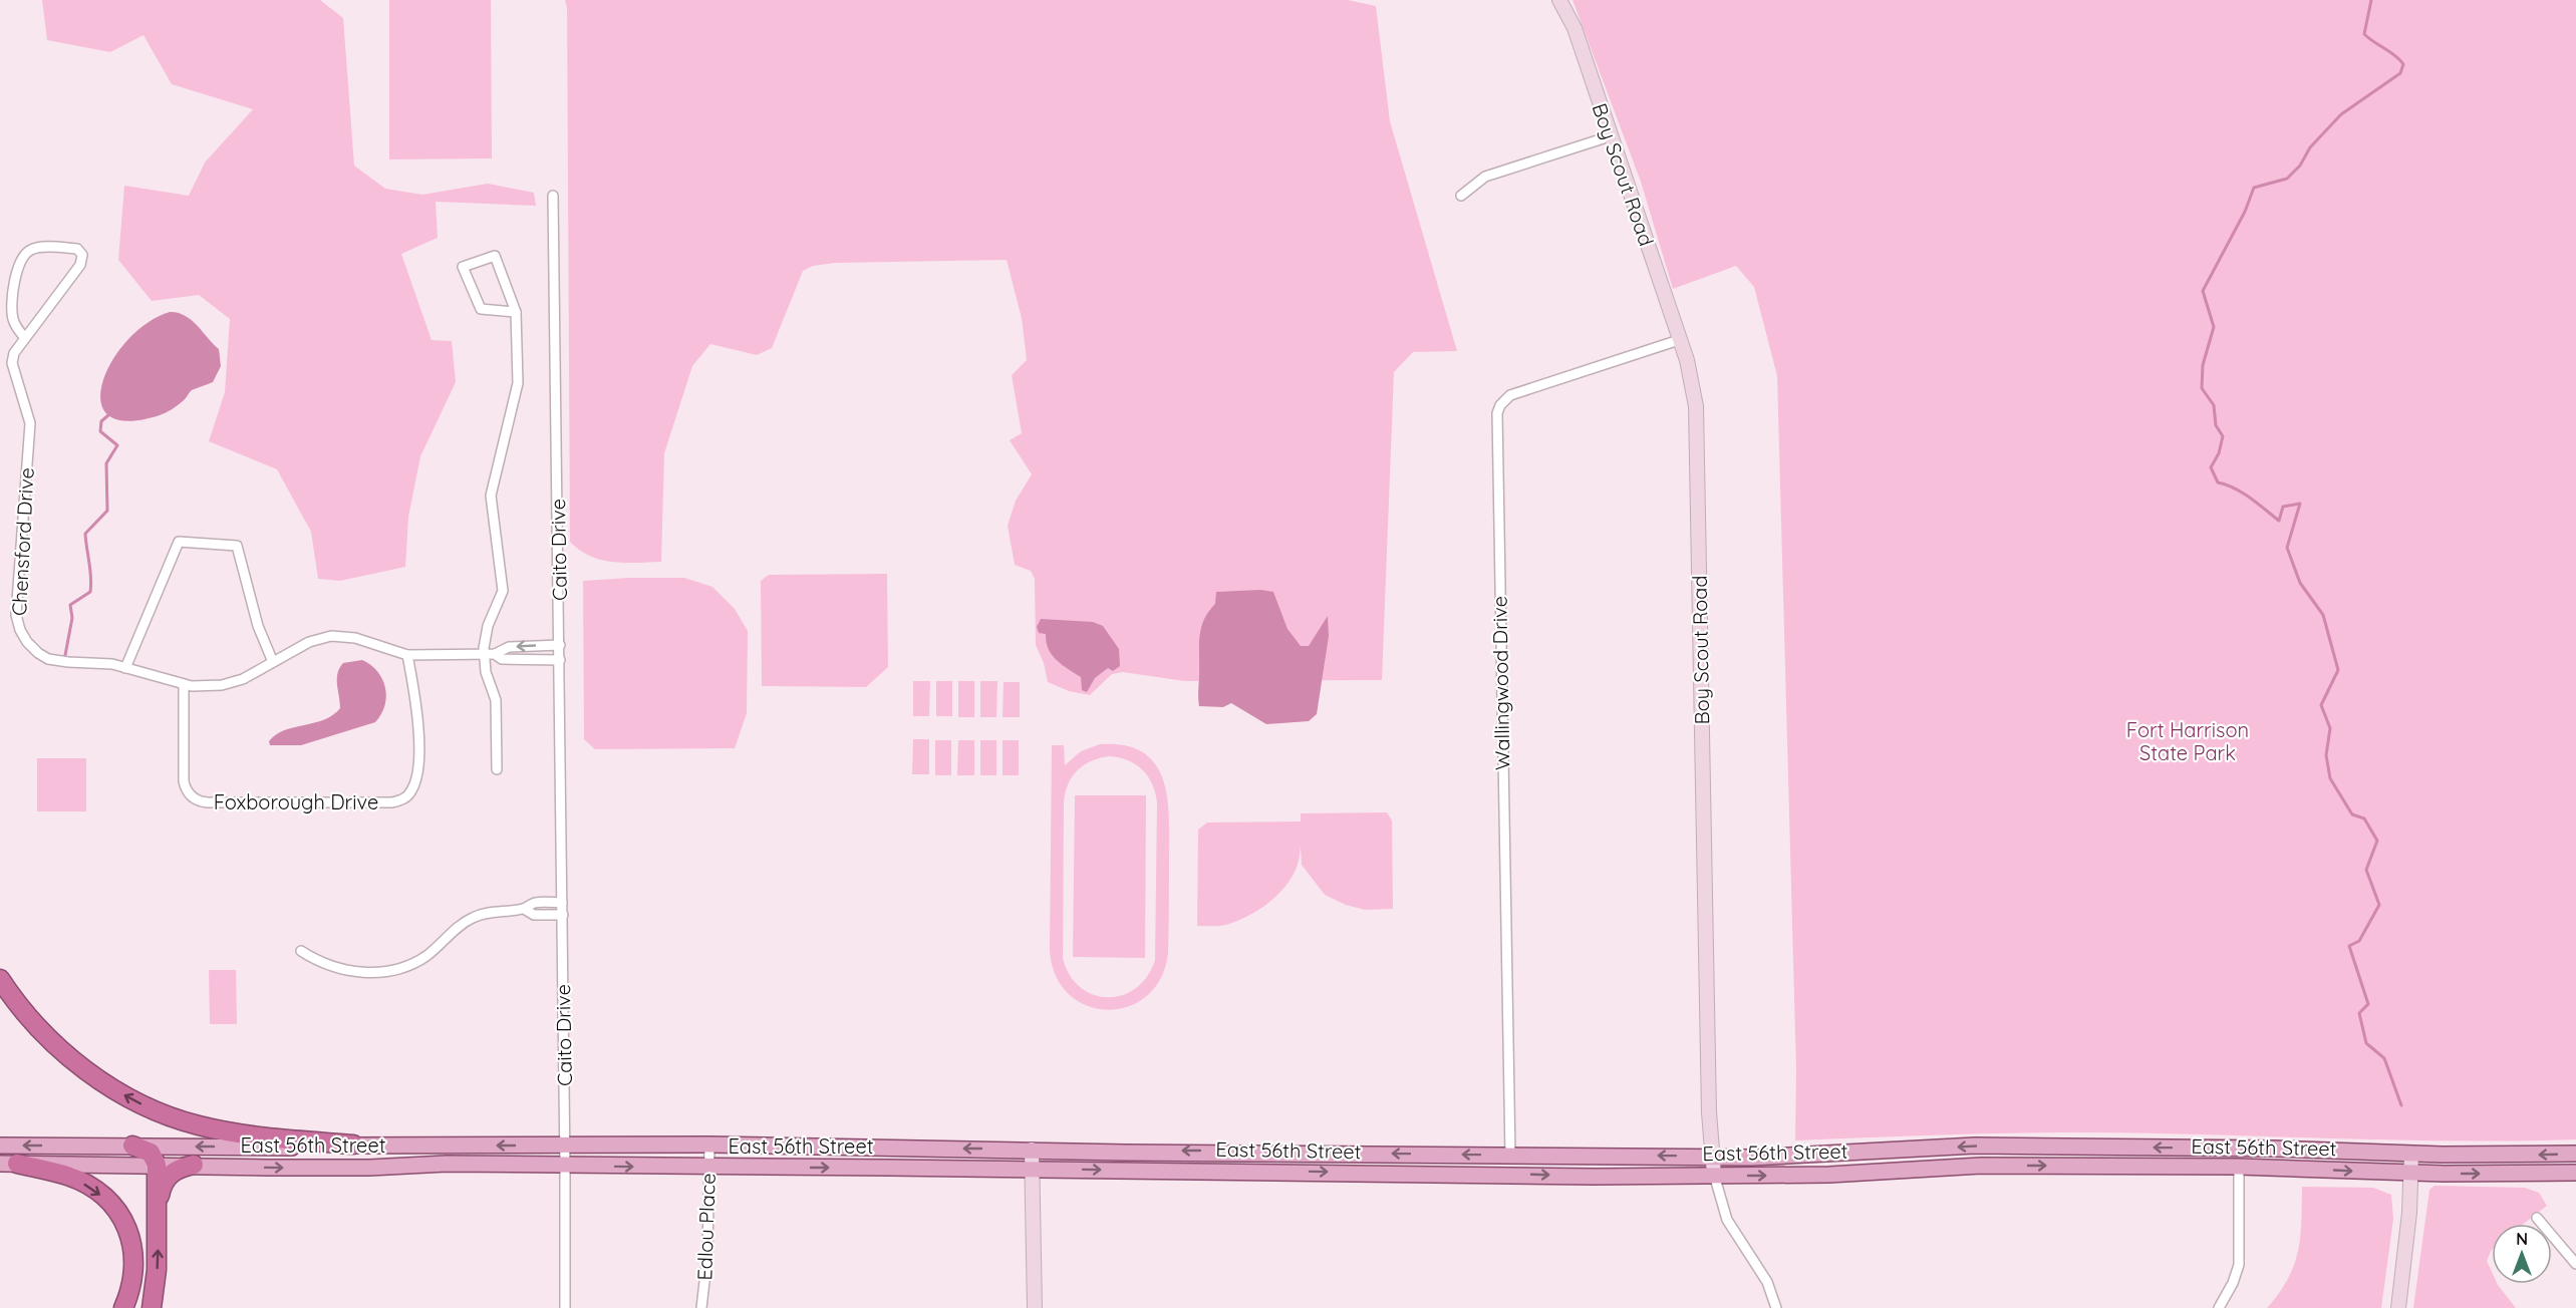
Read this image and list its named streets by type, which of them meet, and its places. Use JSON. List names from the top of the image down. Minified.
{"streets":{"main road":["East 56th Street"],"street":["Boy Scout Road","Chensford Drive","Caito Drive","Wallingwood Drive","Foxborough Drive","Edlou Place"]},"crossings":[["Boy Scout Road","Wallingwood Drive"],["Boy Scout Road","East 56th Street"],["Caito Drive","East 56th Street"],["Wallingwood Drive","East 56th Street"],["East 56th Street","Edlou Place"]],"parks":["Fort Harrison State Park"],"north":"top"}
